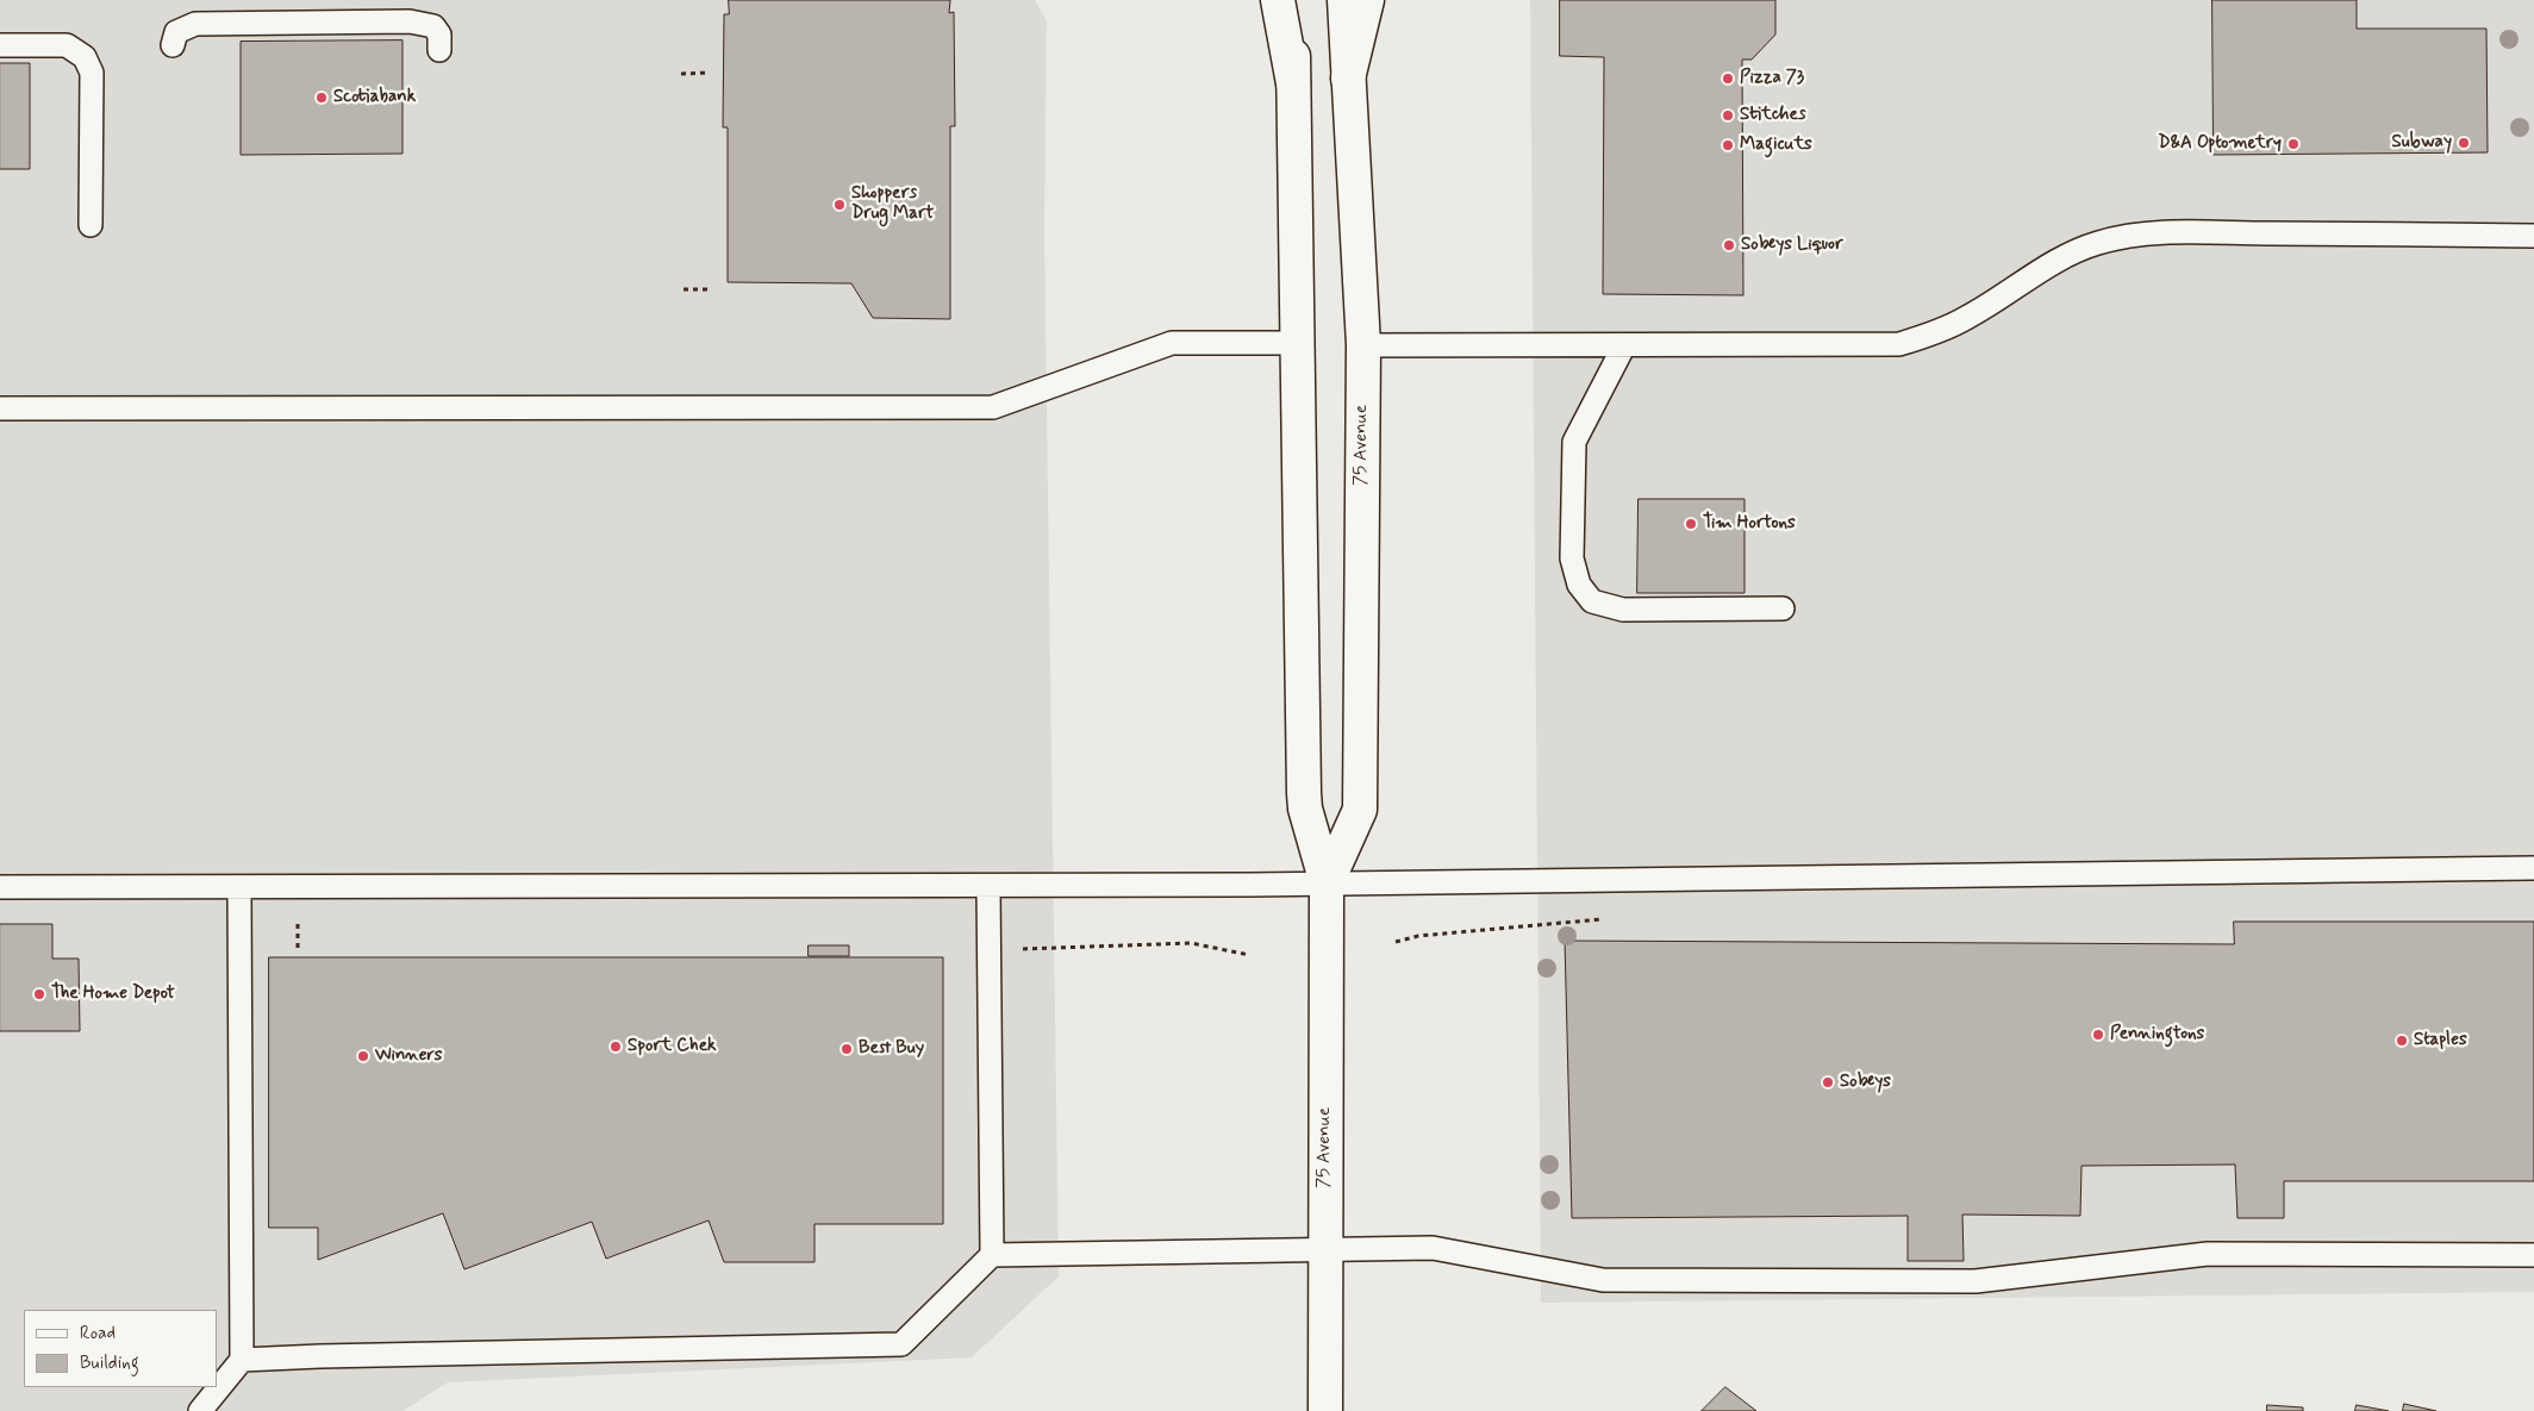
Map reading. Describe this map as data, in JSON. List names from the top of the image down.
{
  "streets": {
    "main road": ["75 Avenue"]
  },
  "places": [
    "Pizza 73",
    "Scotiabank",
    "Stitches",
    "Subway",
    "D&A Optometry",
    "Magicuts",
    "Shoppers Drug Mart",
    "Sobeys Liquor",
    "Tim Hortons",
    "The Home Depot",
    "Penningtons",
    "Staples",
    "Sport Chek",
    "Best Buy",
    "Winners",
    "Sobeys"
  ],
  "legend": ["Road", "Building"]
}
